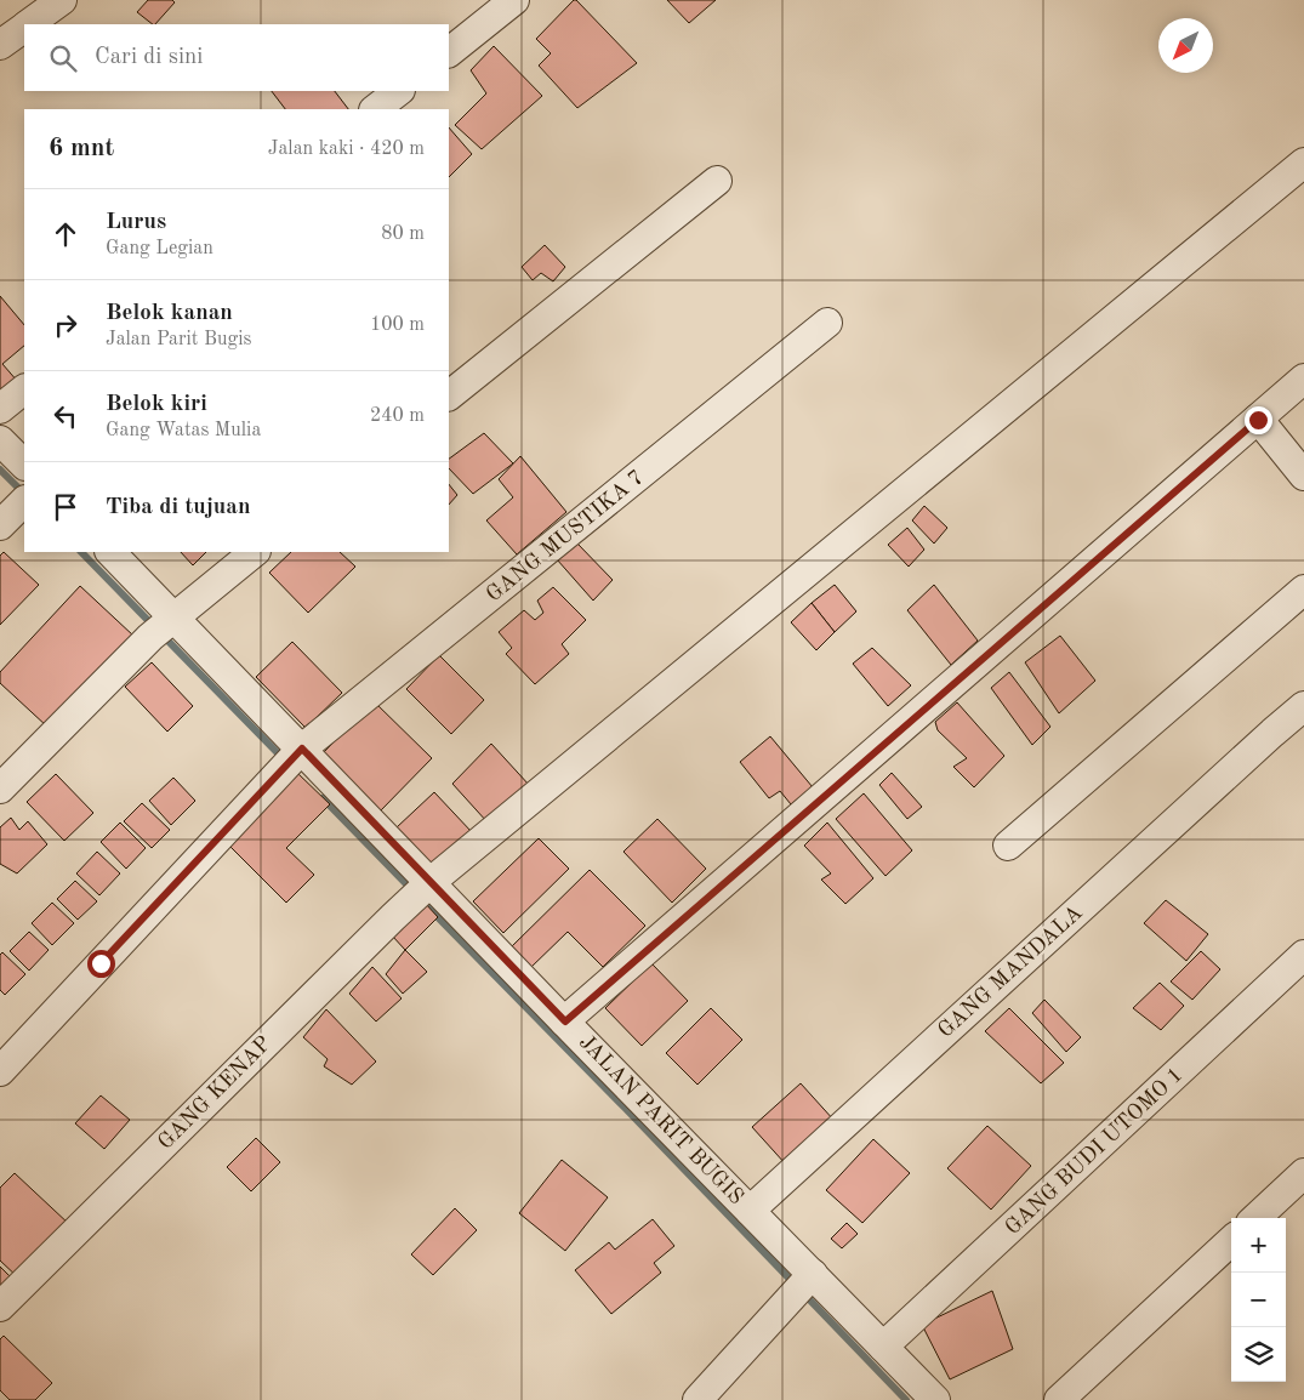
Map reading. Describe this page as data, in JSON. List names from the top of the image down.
{
  "streets": {
    "street": [
      "GANG MUSTIKA 7",
      "GANG MANDALA",
      "GANG KENAP",
      "JALAN PARIT BUGIS",
      "GANG BUDI UTOMO 1"
    ]
  },
  "crossings": [
    ["GANG MUSTIKA 7", "JALAN PARIT BUGIS"],
    ["GANG MANDALA", "JALAN PARIT BUGIS"],
    ["GANG KENAP", "JALAN PARIT BUGIS"],
    ["JALAN PARIT BUGIS", "GANG BUDI UTOMO 1"]
  ],
  "north": "bottom left",
  "page": {
    "search": "Cari di sini",
    "heading": ["6 mnt", "Jalan kaki · 420 m"],
    "list": [
      ["Lurus", "Gang Legian", "80 m"],
      ["Belok kanan", "Jalan Parit Bugis", "100 m"],
      ["Belok kiri", "Gang Watas Mulia", "240 m"],
      "Tiba di tujuan"
    ],
    "map_buttons": ["+", "−"]
  }
}
